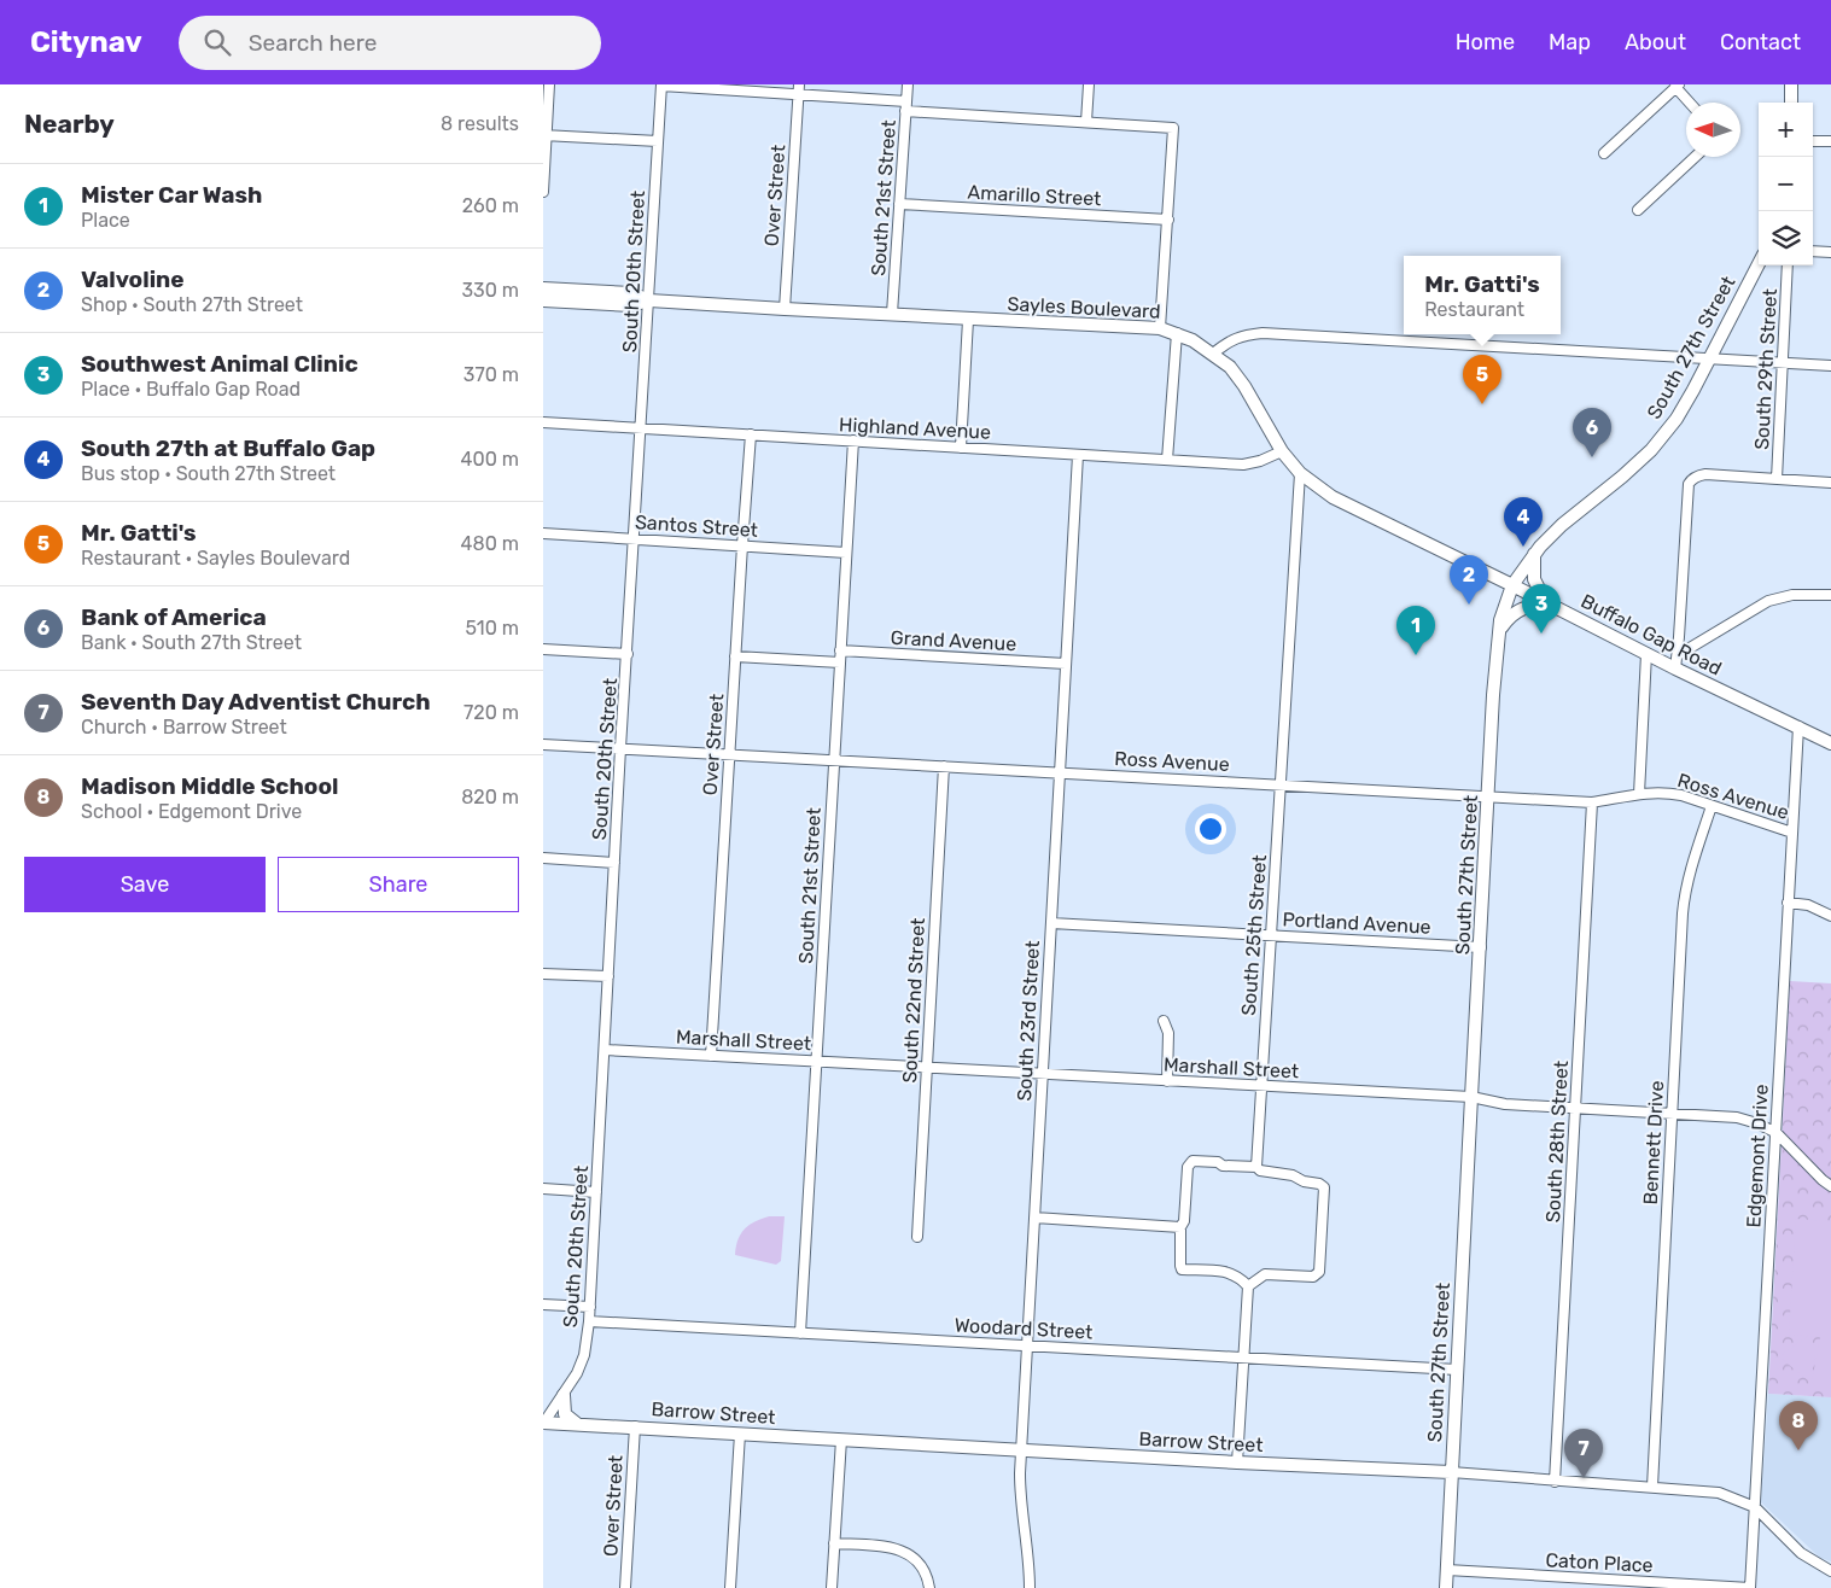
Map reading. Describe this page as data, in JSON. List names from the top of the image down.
{
  "streets": {
    "main road": [
      "Sayles Boulevard",
      "South 27th Street",
      "Buffalo Gap Road",
      "Barrow Street"
    ],
    "street": [
      "Over Street",
      "Amarillo Street",
      "South 21st Street",
      "South 20th Street",
      "South 29th Street",
      "Highland Avenue",
      "Santos Street",
      "Grand Avenue",
      "Ross Avenue",
      "Portland Avenue",
      "South 25th Street",
      "South 22nd Street",
      "South 23rd Street",
      "Marshall Street",
      "South 28th Street",
      "Bennett Drive",
      "Edgemont Drive",
      "Woodard Street",
      "Caton Place"
    ]
  },
  "crossings": [
    ["Over Street", "Sayles Boulevard"],
    ["Over Street", "Highland Avenue"],
    ["Over Street", "Santos Street"],
    ["Over Street", "Ross Avenue"],
    ["Over Street", "Marshall Street"],
    ["Over Street", "Barrow Street"],
    ["Amarillo Street", "South 21st Street"],
    ["South 21st Street", "Sayles Boulevard"],
    ["South 21st Street", "Highland Avenue"],
    ["South 21st Street", "Santos Street"],
    ["South 21st Street", "Grand Avenue"],
    ["South 21st Street", "Ross Avenue"],
    ["South 21st Street", "Marshall Street"],
    ["South 21st Street", "Woodard Street"],
    ["South 20th Street", "Sayles Boulevard"],
    ["South 20th Street", "Highland Avenue"],
    ["South 20th Street", "Santos Street"],
    ["South 20th Street", "Ross Avenue"],
    ["South 20th Street", "Marshall Street"],
    ["South 20th Street", "Woodard Street"],
    ["South 20th Street", "Barrow Street"],
    ["Sayles Boulevard", "Buffalo Gap Road"],
    ["South 27th Street", "Buffalo Gap Road"],
    ["South 27th Street", "Ross Avenue"],
    ["South 27th Street", "Portland Avenue"],
    ["South 27th Street", "Marshall Street"],
    ["South 27th Street", "Woodard Street"],
    ["South 27th Street", "Barrow Street"],
    ["South 27th Street", "Caton Place"],
    ["Highland Avenue", "Buffalo Gap Road"],
    ["Highland Avenue", "South 23rd Street"],
    ["Buffalo Gap Road", "South 25th Street"],
    ["Buffalo Gap Road", "Edgemont Drive"],
    ["Grand Avenue", "South 23rd Street"],
    ["Ross Avenue", "South 25th Street"],
    ["Ross Avenue", "South 22nd Street"],
    ["Ross Avenue", "South 23rd Street"],
    ["Ross Avenue", "South 28th Street"],
    ["Ross Avenue", "Bennett Drive"],
    ["Ross Avenue", "Edgemont Drive"],
    ["Portland Avenue", "South 25th Street"],
    ["Portland Avenue", "South 23rd Street"],
    ["South 25th Street", "Marshall Street"],
    ["South 22nd Street", "Marshall Street"],
    ["South 23rd Street", "Marshall Street"],
    ["South 23rd Street", "Woodard Street"],
    ["South 23rd Street", "Barrow Street"],
    ["Marshall Street", "South 28th Street"],
    ["Marshall Street", "Bennett Drive"],
    ["Marshall Street", "Edgemont Drive"],
    ["South 28th Street", "Barrow Street"],
    ["Bennett Drive", "Barrow Street"],
    ["Edgemont Drive", "Barrow Street"],
    ["Edgemont Drive", "Caton Place"]
  ],
  "north": "left",
  "page": {
    "header": "Citynav",
    "search": "Search here",
    "nav": [
      "Home",
      "Map",
      "About",
      "Contact"
    ],
    "heading": ["Nearby", "8 results"],
    "map_buttons": ["+", "−"],
    "list": [
      {
        "mark": "1",
        "name": "Mister Car Wash",
        "note": "Place",
        "value": "260 m"
      },
      {
        "mark": "2",
        "name": "Valvoline",
        "note": "Shop · South 27th Street",
        "value": "330 m"
      },
      {
        "mark": "3",
        "name": "Southwest Animal Clinic",
        "note": "Place · Buffalo Gap Road",
        "value": "370 m"
      },
      {
        "mark": "4",
        "name": "South 27th at Buffalo Gap",
        "note": "Bus stop · South 27th Street",
        "value": "400 m"
      },
      {
        "mark": "5",
        "name": "Mr. Gatti's",
        "note": "Restaurant · Sayles Boulevard",
        "value": "480 m"
      },
      {
        "mark": "6",
        "name": "Bank of America",
        "note": "Bank · South 27th Street",
        "value": "510 m"
      },
      {
        "mark": "7",
        "name": "Seventh Day Adventist Church",
        "note": "Church · Barrow Street",
        "value": "720 m"
      },
      {
        "mark": "8",
        "name": "Madison Middle School",
        "note": "School · Edgemont Drive",
        "value": "820 m"
      }
    ],
    "popup": ["Mr. Gatti's", "Restaurant"],
    "pins": [
      "5",
      "6",
      "4",
      "2",
      "3",
      "1",
      "8",
      "7"
    ],
    "buttons": ["Save", "Share"]
  }
}
